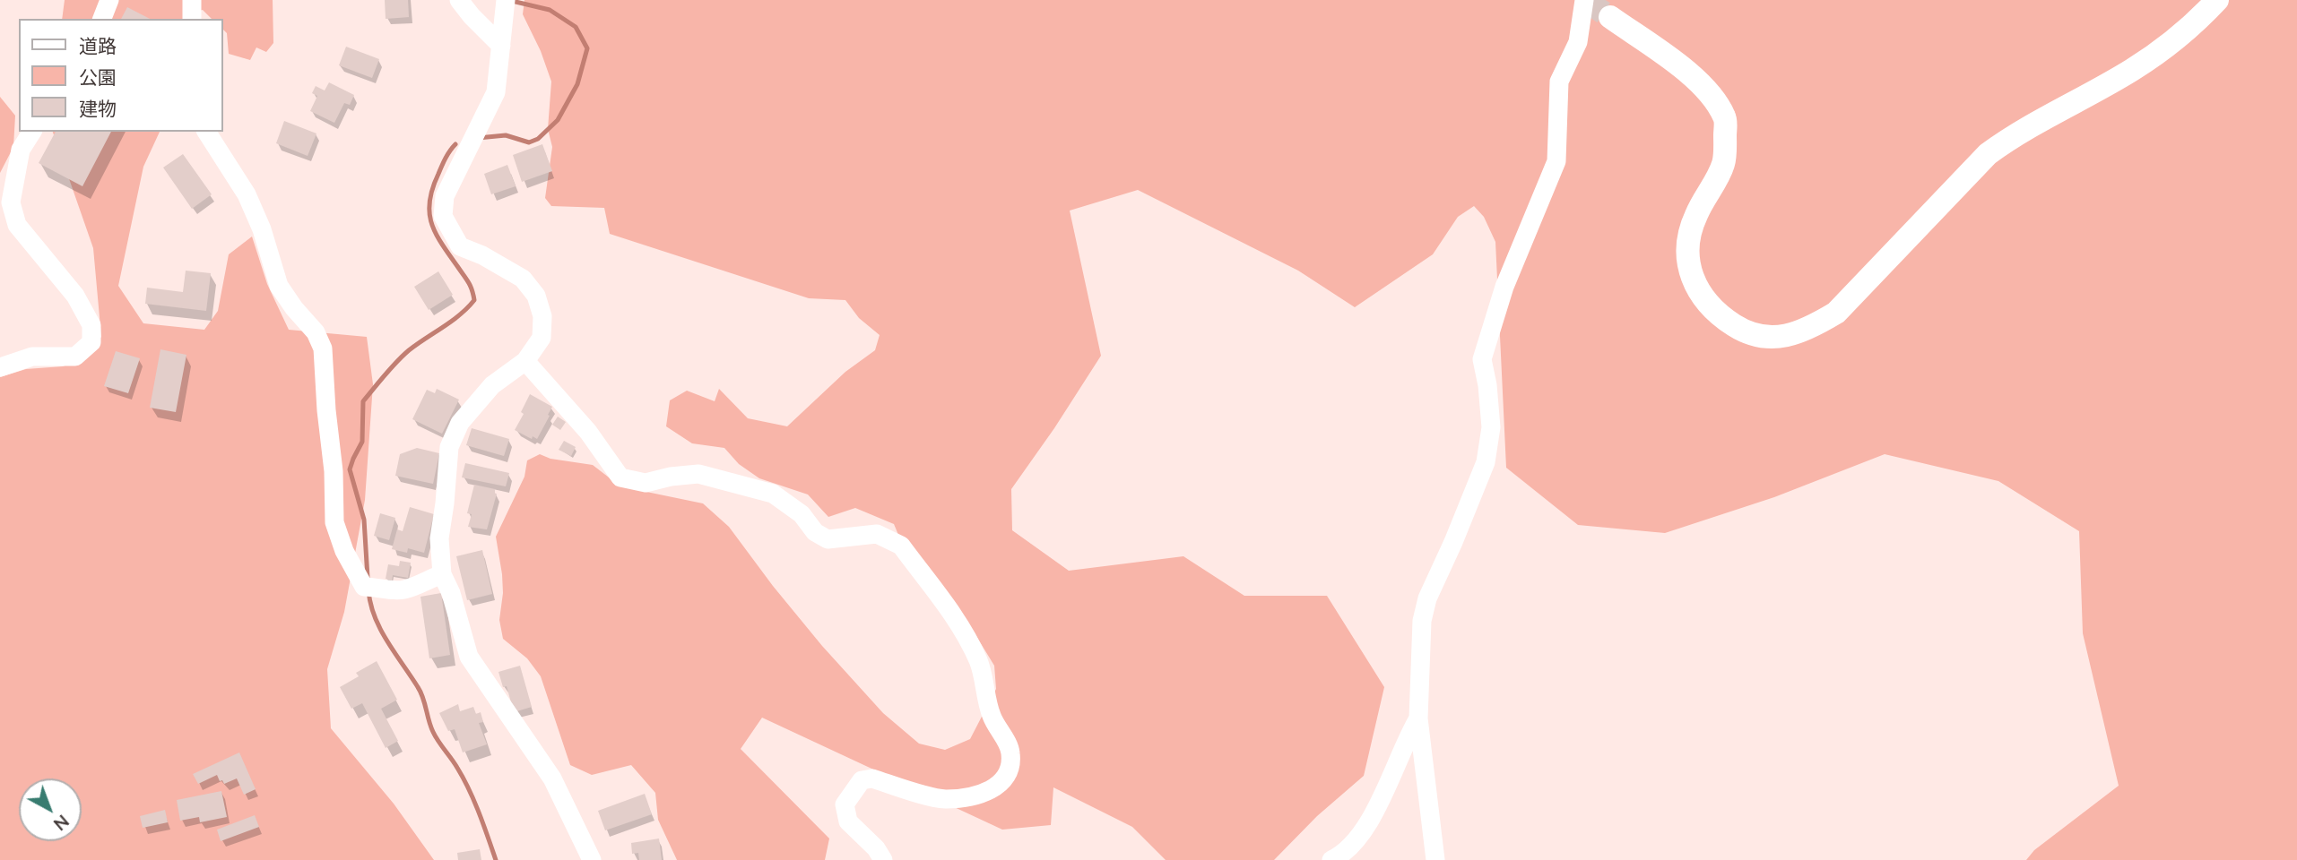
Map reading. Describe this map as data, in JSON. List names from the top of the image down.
{
  "legend": ["道路", "公園", "建物"],
  "north": "bottom right"
}
